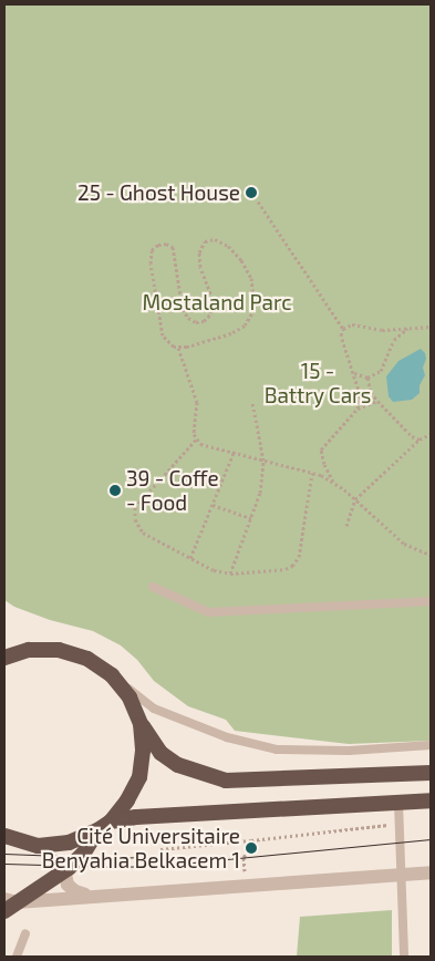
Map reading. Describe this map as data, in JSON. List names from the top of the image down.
{
  "parks": ["Mostaland Parc", "15 - Battry Cars"],
  "places": ["25 - Ghost House", "39 - Coffe - Food", "Cité Universitaire Benyahia Belkacem 1"]
}
